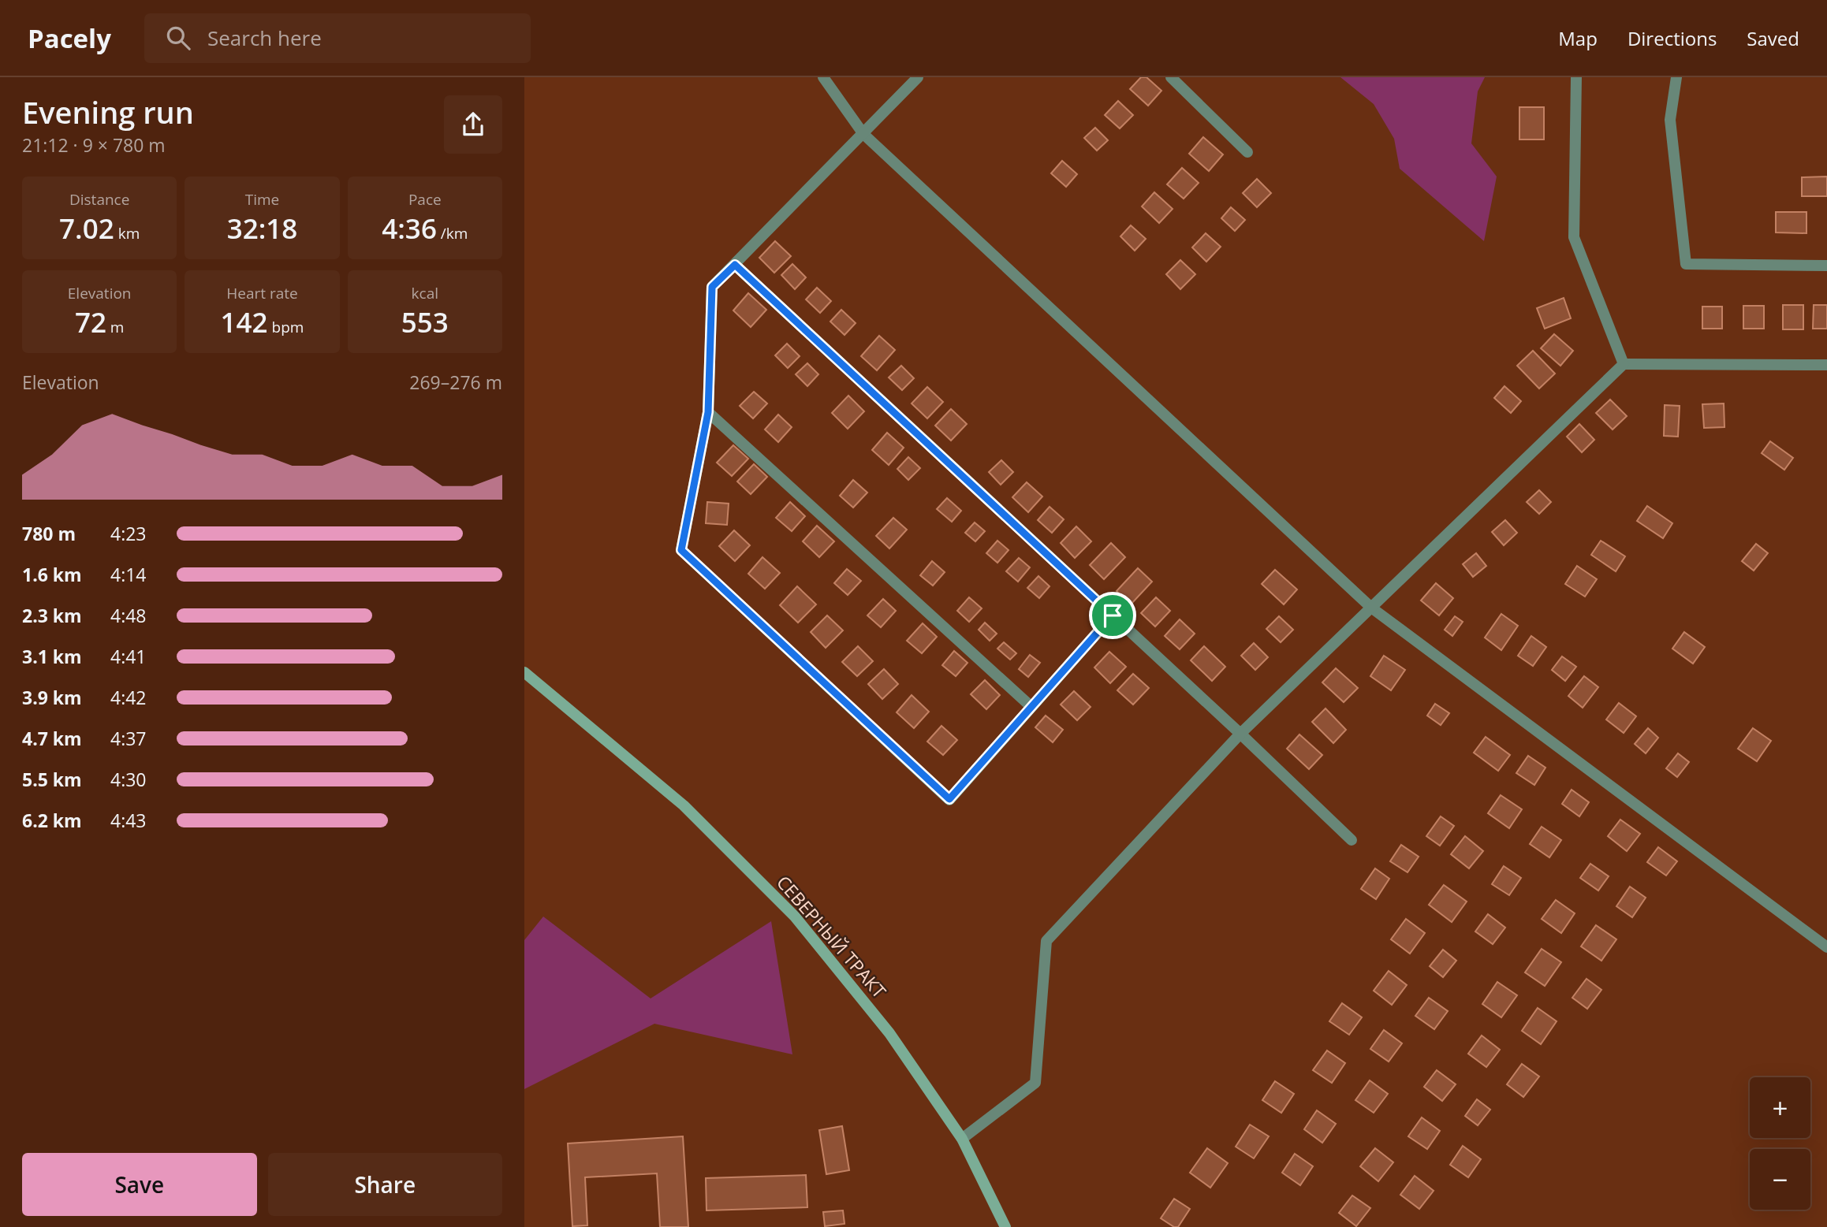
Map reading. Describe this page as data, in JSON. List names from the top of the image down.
{
  "streets": {
    "main road": ["СЕВЕРНЫЙ ТРАКТ"]
  },
  "page": {
    "header": "Pacely",
    "search": "Search here",
    "nav": ["Map", "Directions", "Saved"],
    "heading": ["Evening run", "21:12 · 9 × 780 m"],
    "stats": [
      ["Distance", "7.02 km"],
      ["Time", "32:18"],
      ["Pace", "4:36 /km"],
      ["Elevation", "72 m"],
      ["Heart rate", "142 bpm"],
      ["kcal", "553"]
    ],
    "chart": ["Elevation", "269–276 m"],
    "list": [
      {
        "name": "780 m",
        "note": "4:23"
      },
      {
        "name": "1.6 km",
        "note": "4:14"
      },
      {
        "name": "2.3 km",
        "note": "4:48"
      },
      {
        "name": "3.1 km",
        "note": "4:41"
      },
      {
        "name": "3.9 km",
        "note": "4:42"
      },
      {
        "name": "4.7 km",
        "note": "4:37"
      },
      {
        "name": "5.5 km",
        "note": "4:30"
      },
      {
        "name": "6.2 km",
        "note": "4:43"
      }
    ],
    "map_buttons": ["+", "−"],
    "buttons": ["Save", "Share"]
  }
}
